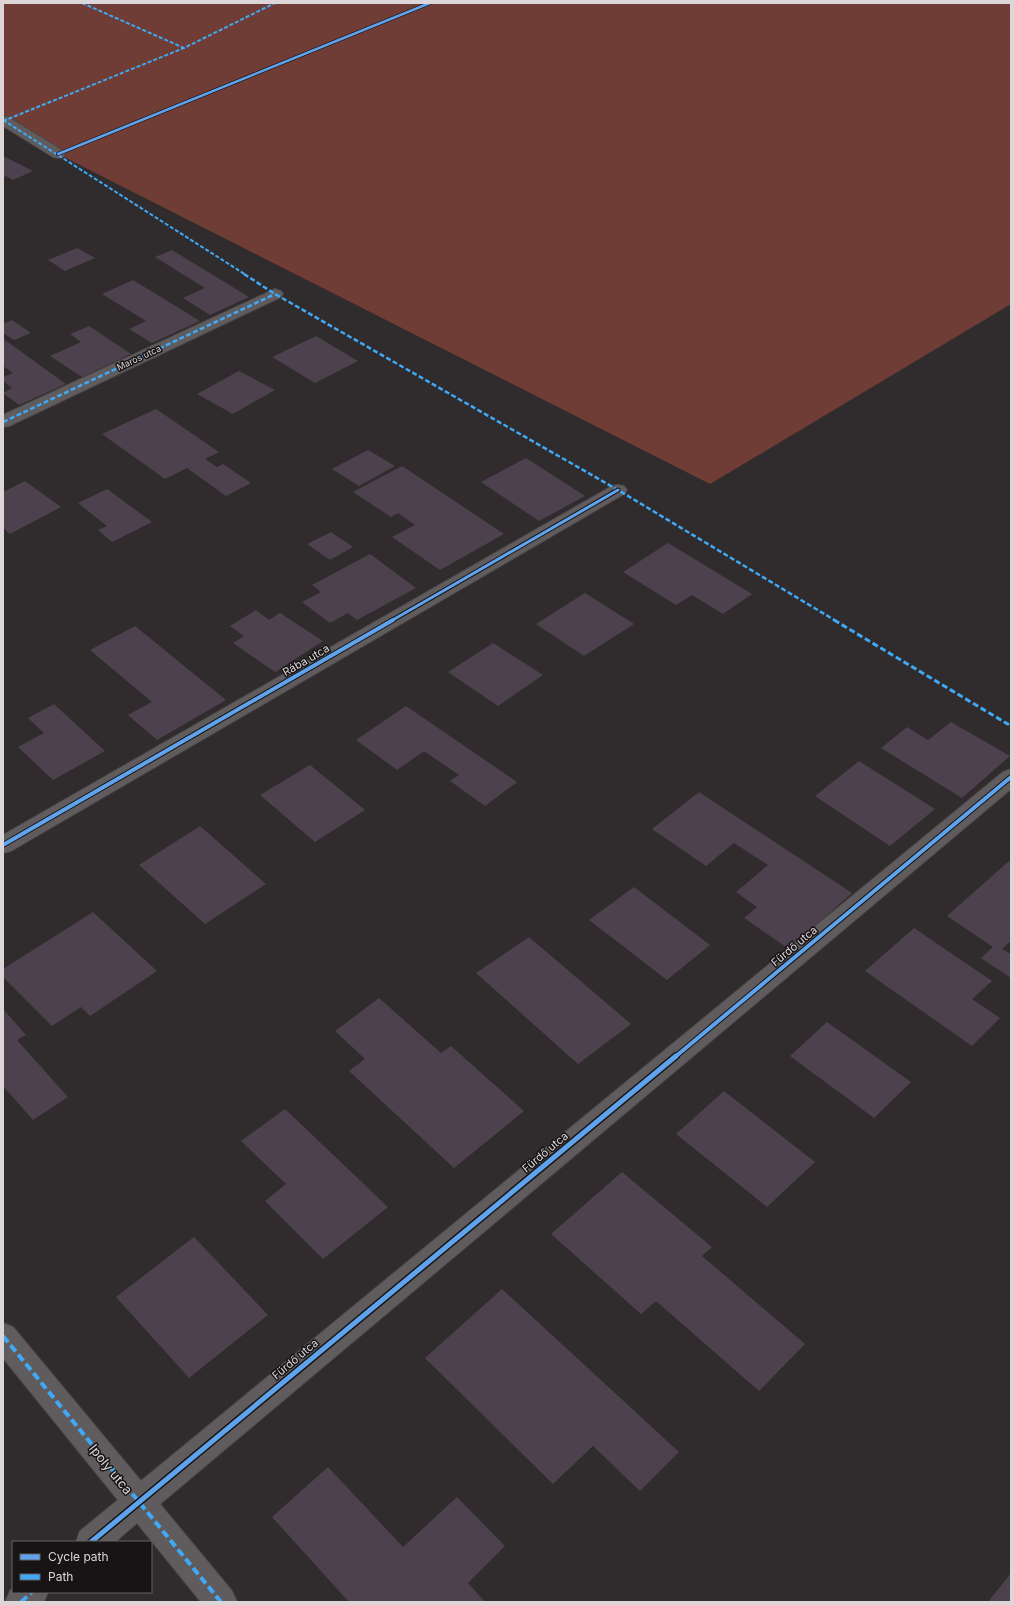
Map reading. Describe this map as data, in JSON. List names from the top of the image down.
{
  "streets": {
    "street": [
      "Maros utca",
      "Rába utca",
      "Fürdő utca",
      "Ipoly utca"
    ]
  },
  "crossings": [
    ["Fürdő utca", "Ipoly utca"]
  ],
  "legend": ["Cycle path", "Path"]
}
